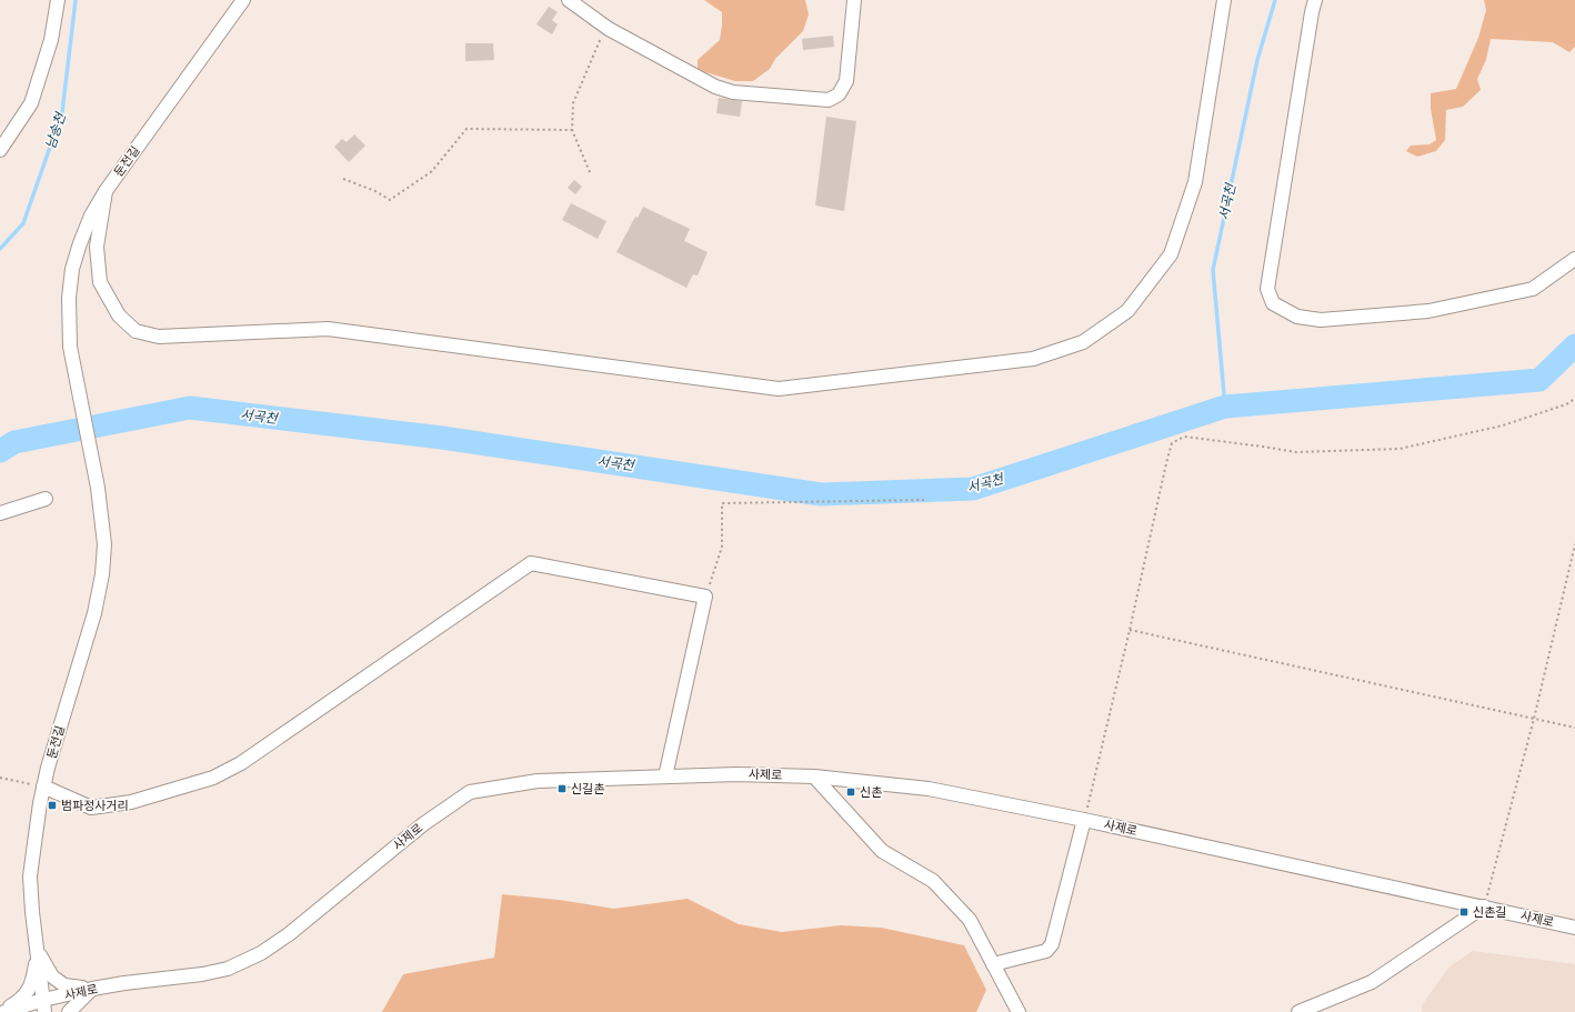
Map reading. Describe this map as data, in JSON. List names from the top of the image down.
{
  "streets": {
    "street": ["둔전길", "사제로"]
  },
  "crossings": [
    ["둔전길", "사제로"]
  ],
  "water": ["남송천", "서곡천"],
  "places": {
    "transit": [
      "신길촌",
      "신촌",
      "범파정사거리",
      "신촌길"
    ]
  }
}
